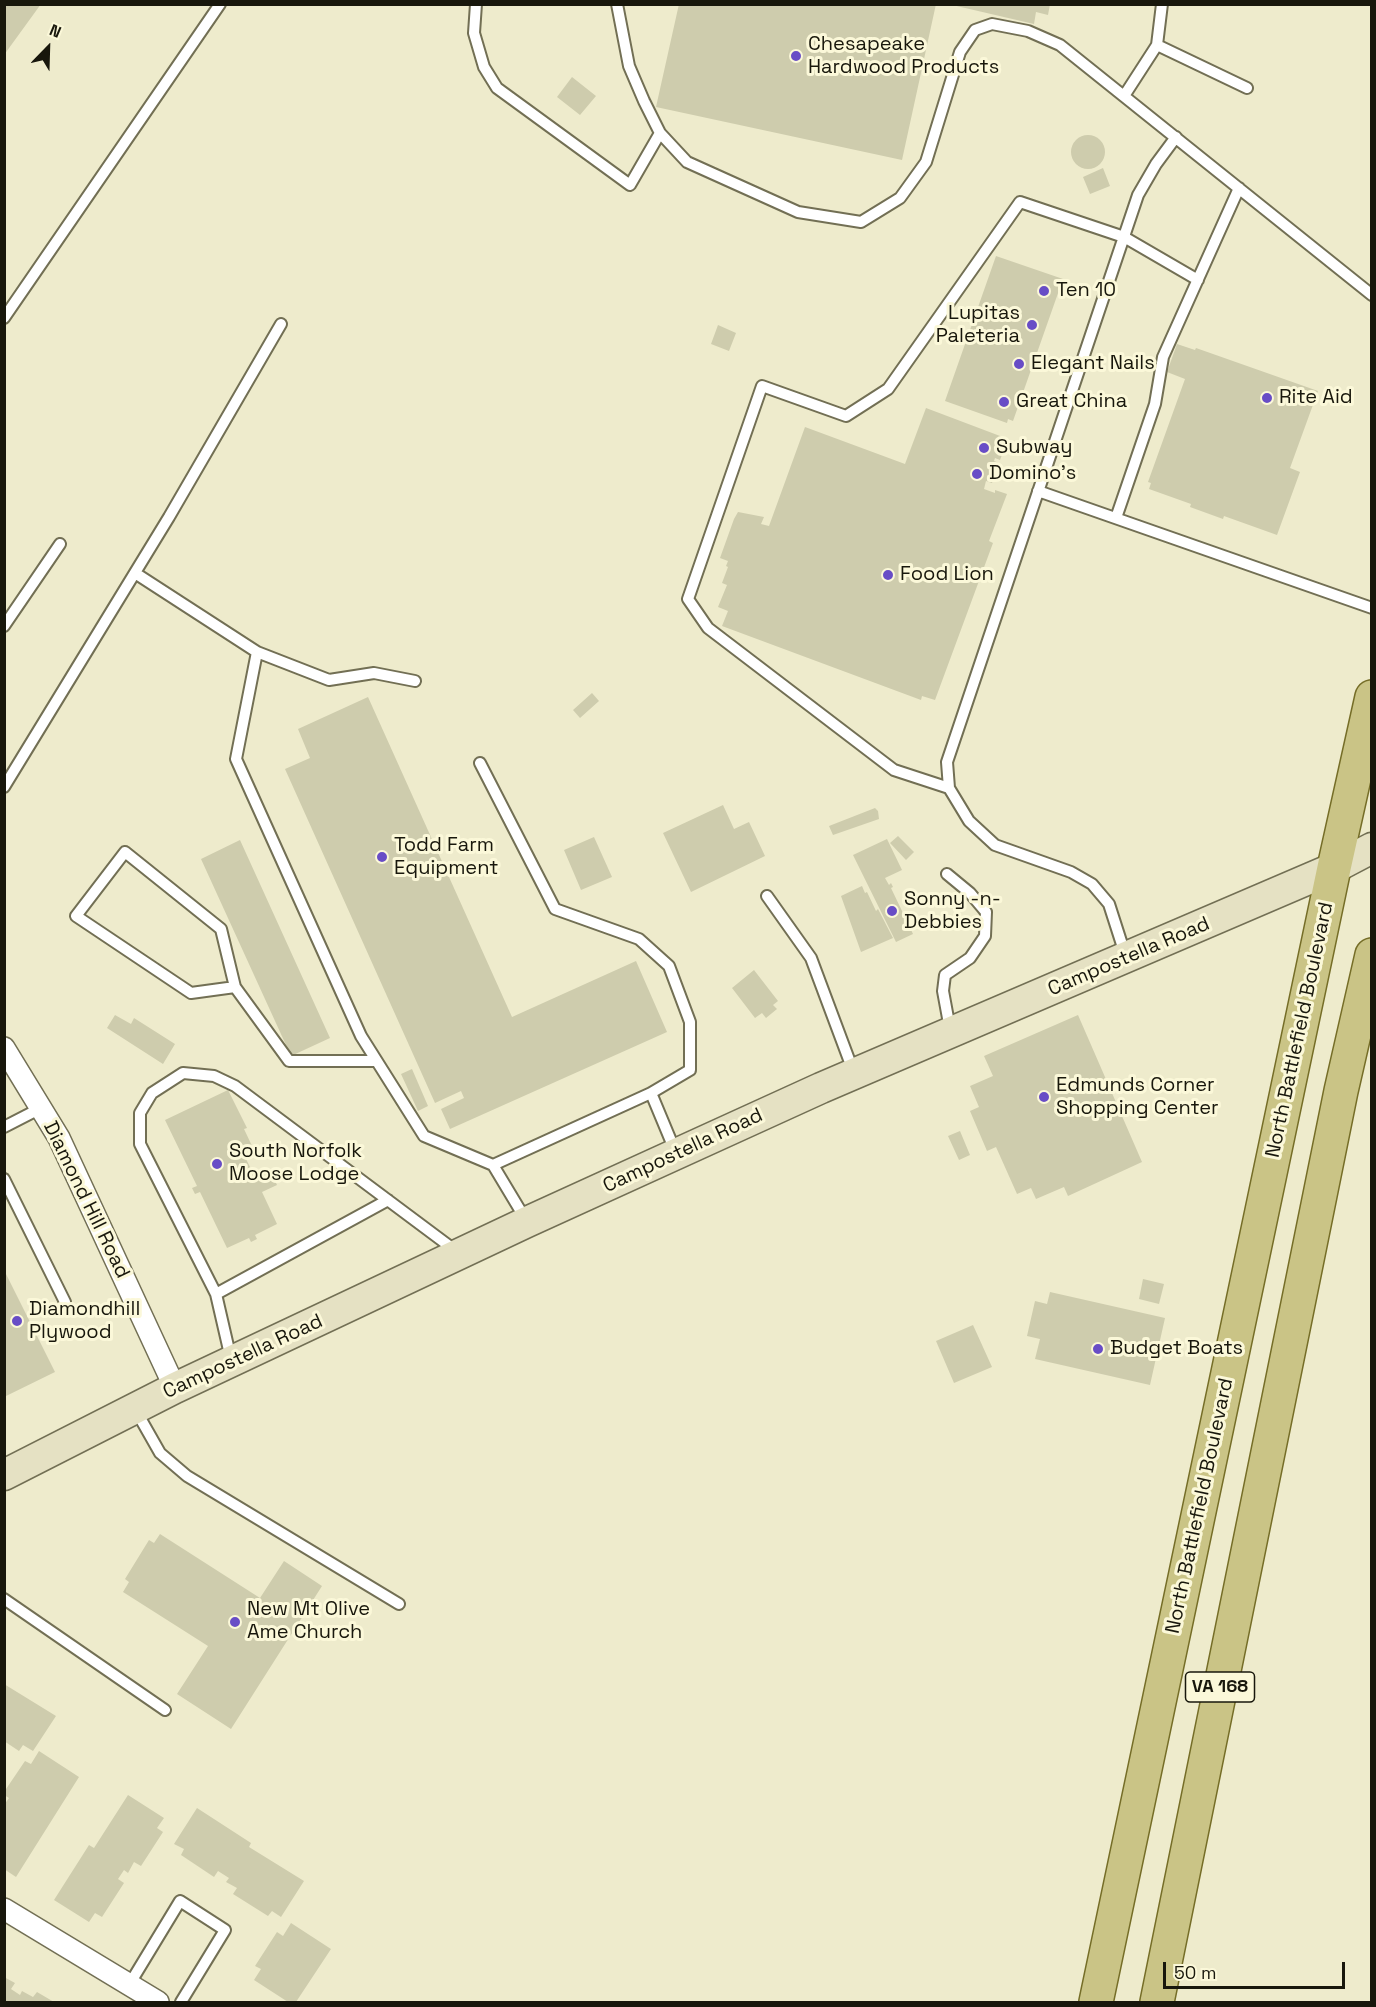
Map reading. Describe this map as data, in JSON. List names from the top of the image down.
{
  "streets": {
    "main road": ["Campostella Road", "North Battlefield Boulevard", "VA 168"],
    "street": ["Diamond Hill Road"]
  },
  "crossings": [
    ["Campostella Road", "North Battlefield Boulevard"],
    ["Campostella Road", "Diamond Hill Road"],
    ["Campostella Road", "VA 168"],
    ["North Battlefield Boulevard", "VA 168"]
  ],
  "places": [
    "Chesapeake Hardwood Products",
    "Ten 10",
    "Lupitas Paleteria",
    "Elegant Nails",
    "Rite Aid",
    "Great China",
    "Subway",
    "Domino's",
    "Food Lion",
    "Todd Farm Equipment",
    "Sonny -n- Debbies",
    "Edmunds Corner Shopping Center",
    "South Norfolk Moose Lodge",
    "Diamondhill Plywood",
    "Budget Boats",
    "New Mt Olive Ame Church"
  ],
  "scale_bar": "50 m",
  "north": "top right"
}
